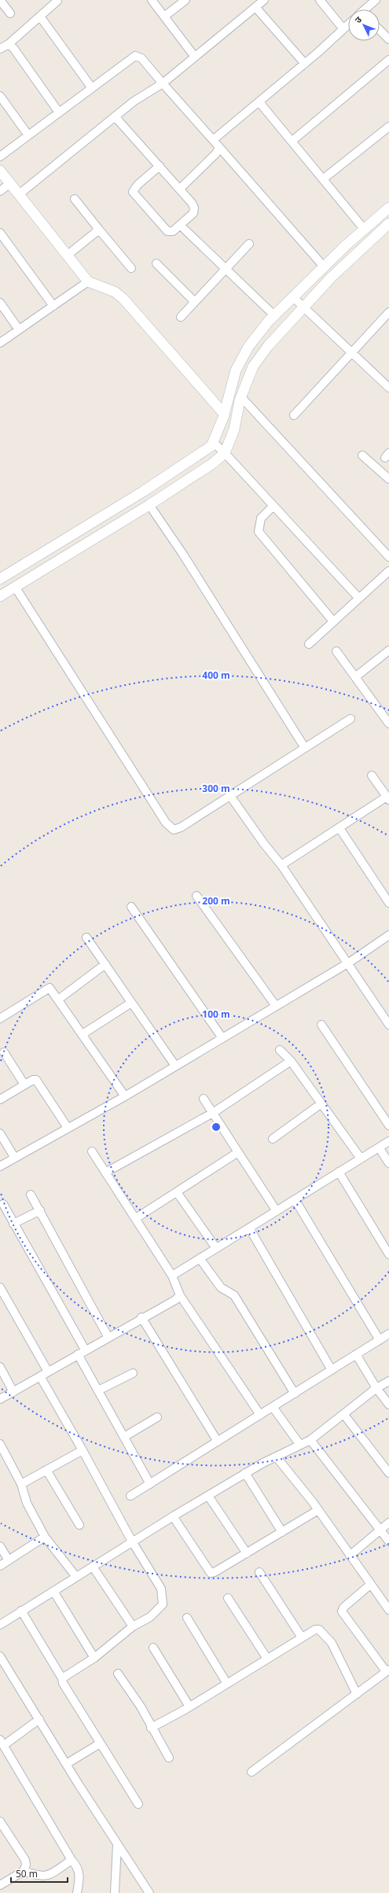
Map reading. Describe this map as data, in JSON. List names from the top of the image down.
{
  "scale_bar": "50 m",
  "north": "top left",
  "rings": [
    "400 m",
    "300 m",
    "200 m",
    "100 m"
  ]
}
